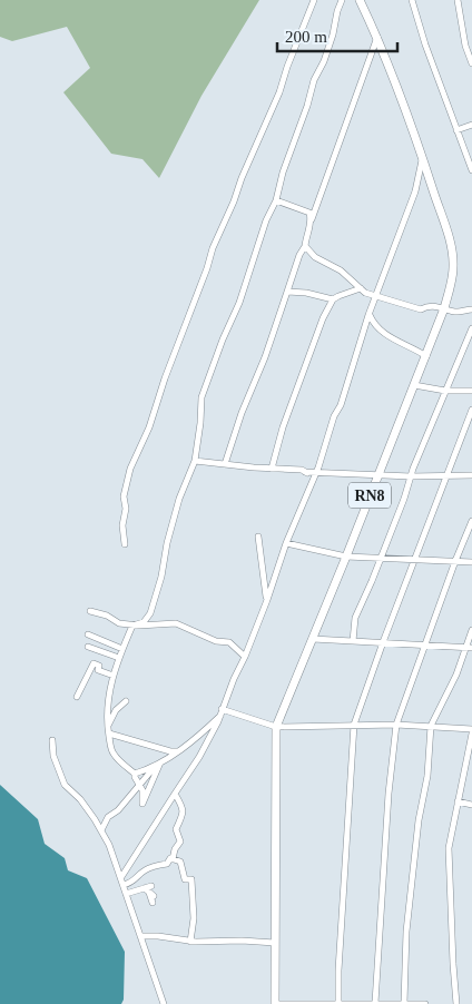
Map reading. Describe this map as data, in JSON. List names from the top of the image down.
{
  "streets": {
    "main road": ["RN8"]
  },
  "scale_bar": "200 m"
}
